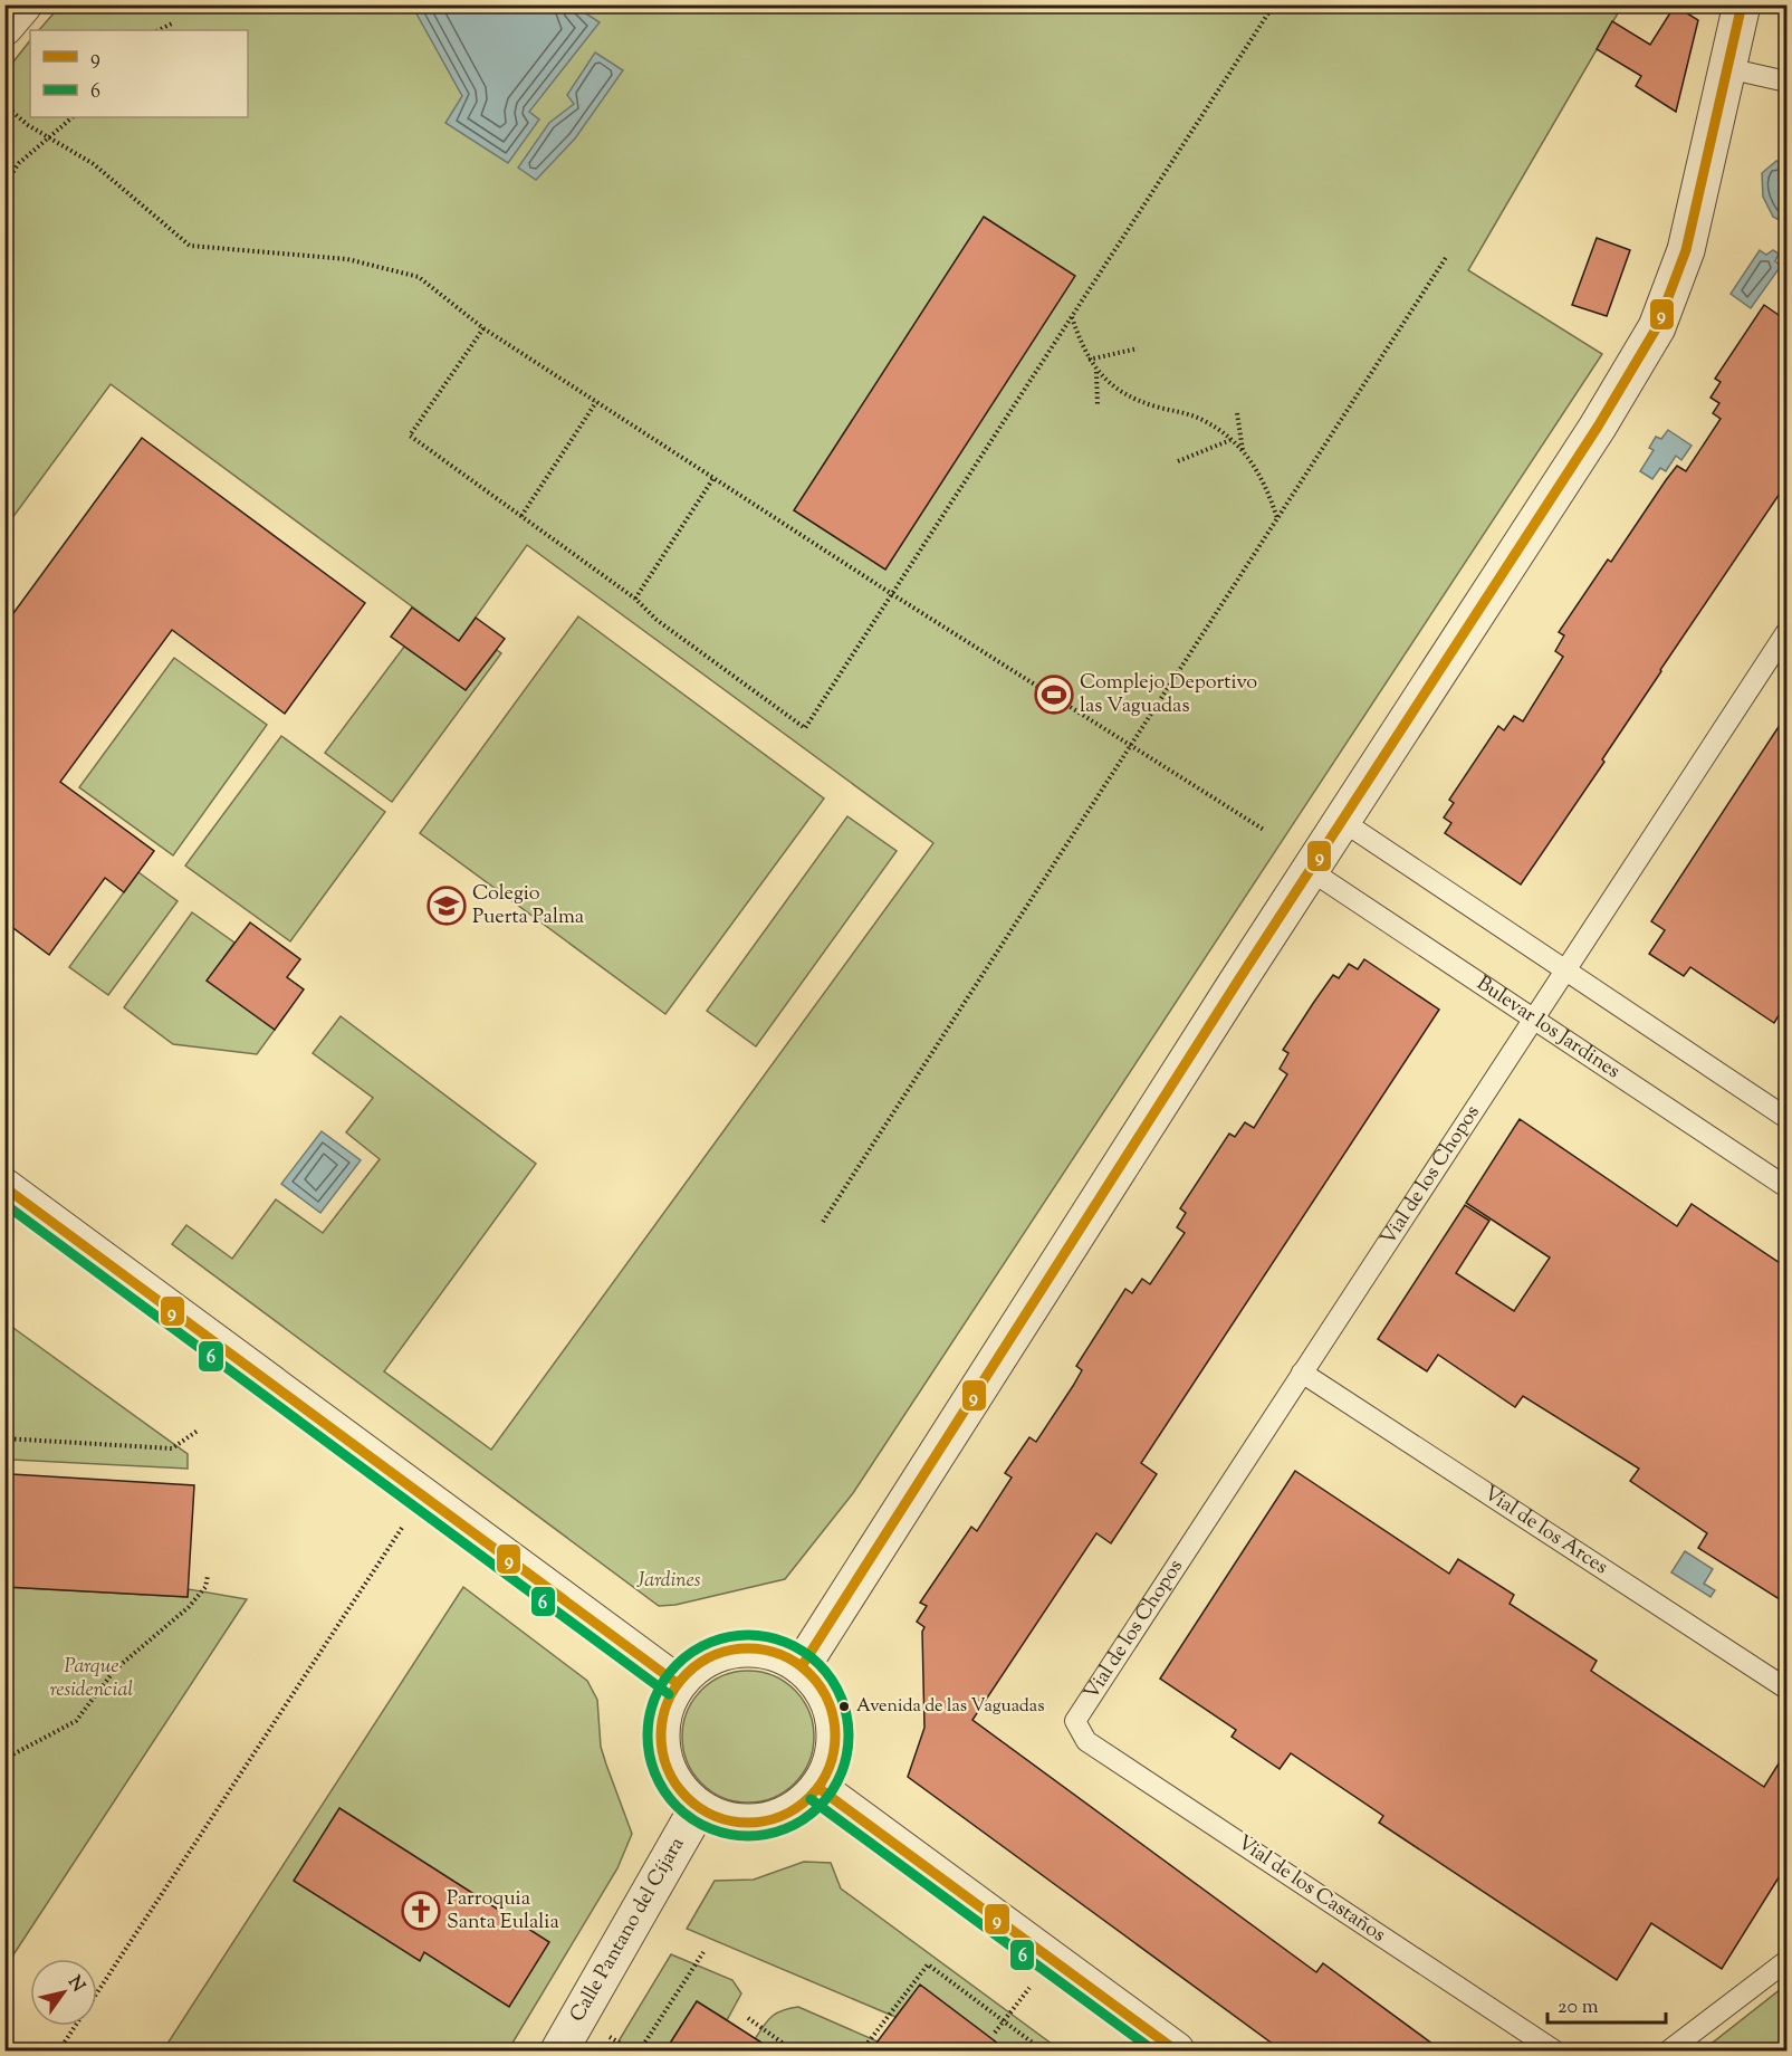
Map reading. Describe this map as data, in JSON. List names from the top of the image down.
{
  "streets": {
    "street": ["Calle Pantano del Cíjara"],
    "lane": [
      "Bulevar los Jardines",
      "Vial de los Chopos",
      "Vial de los Arces",
      "Vial de los Castaños"
    ]
  },
  "crossings": [
    ["Bulevar los Jardines", "Vial de los Chopos"],
    ["Vial de los Chopos", "Vial de los Arces"],
    ["Vial de los Chopos", "Vial de los Castaños"]
  ],
  "parks": ["Jardines", "Parque residencial"],
  "places": {
    "sports": ["Complejo Deportivo las Vaguadas"],
    "school or university": ["Colegio Puerta Palma"],
    "other": ["Avenida de las Vaguadas"],
    "church": ["Parroquia Santa Eulalia"]
  },
  "lines": ["transit line 9", "transit line 6"],
  "legend": ["9", "6"],
  "scale_bar": "20 m",
  "north": "top right"
}
